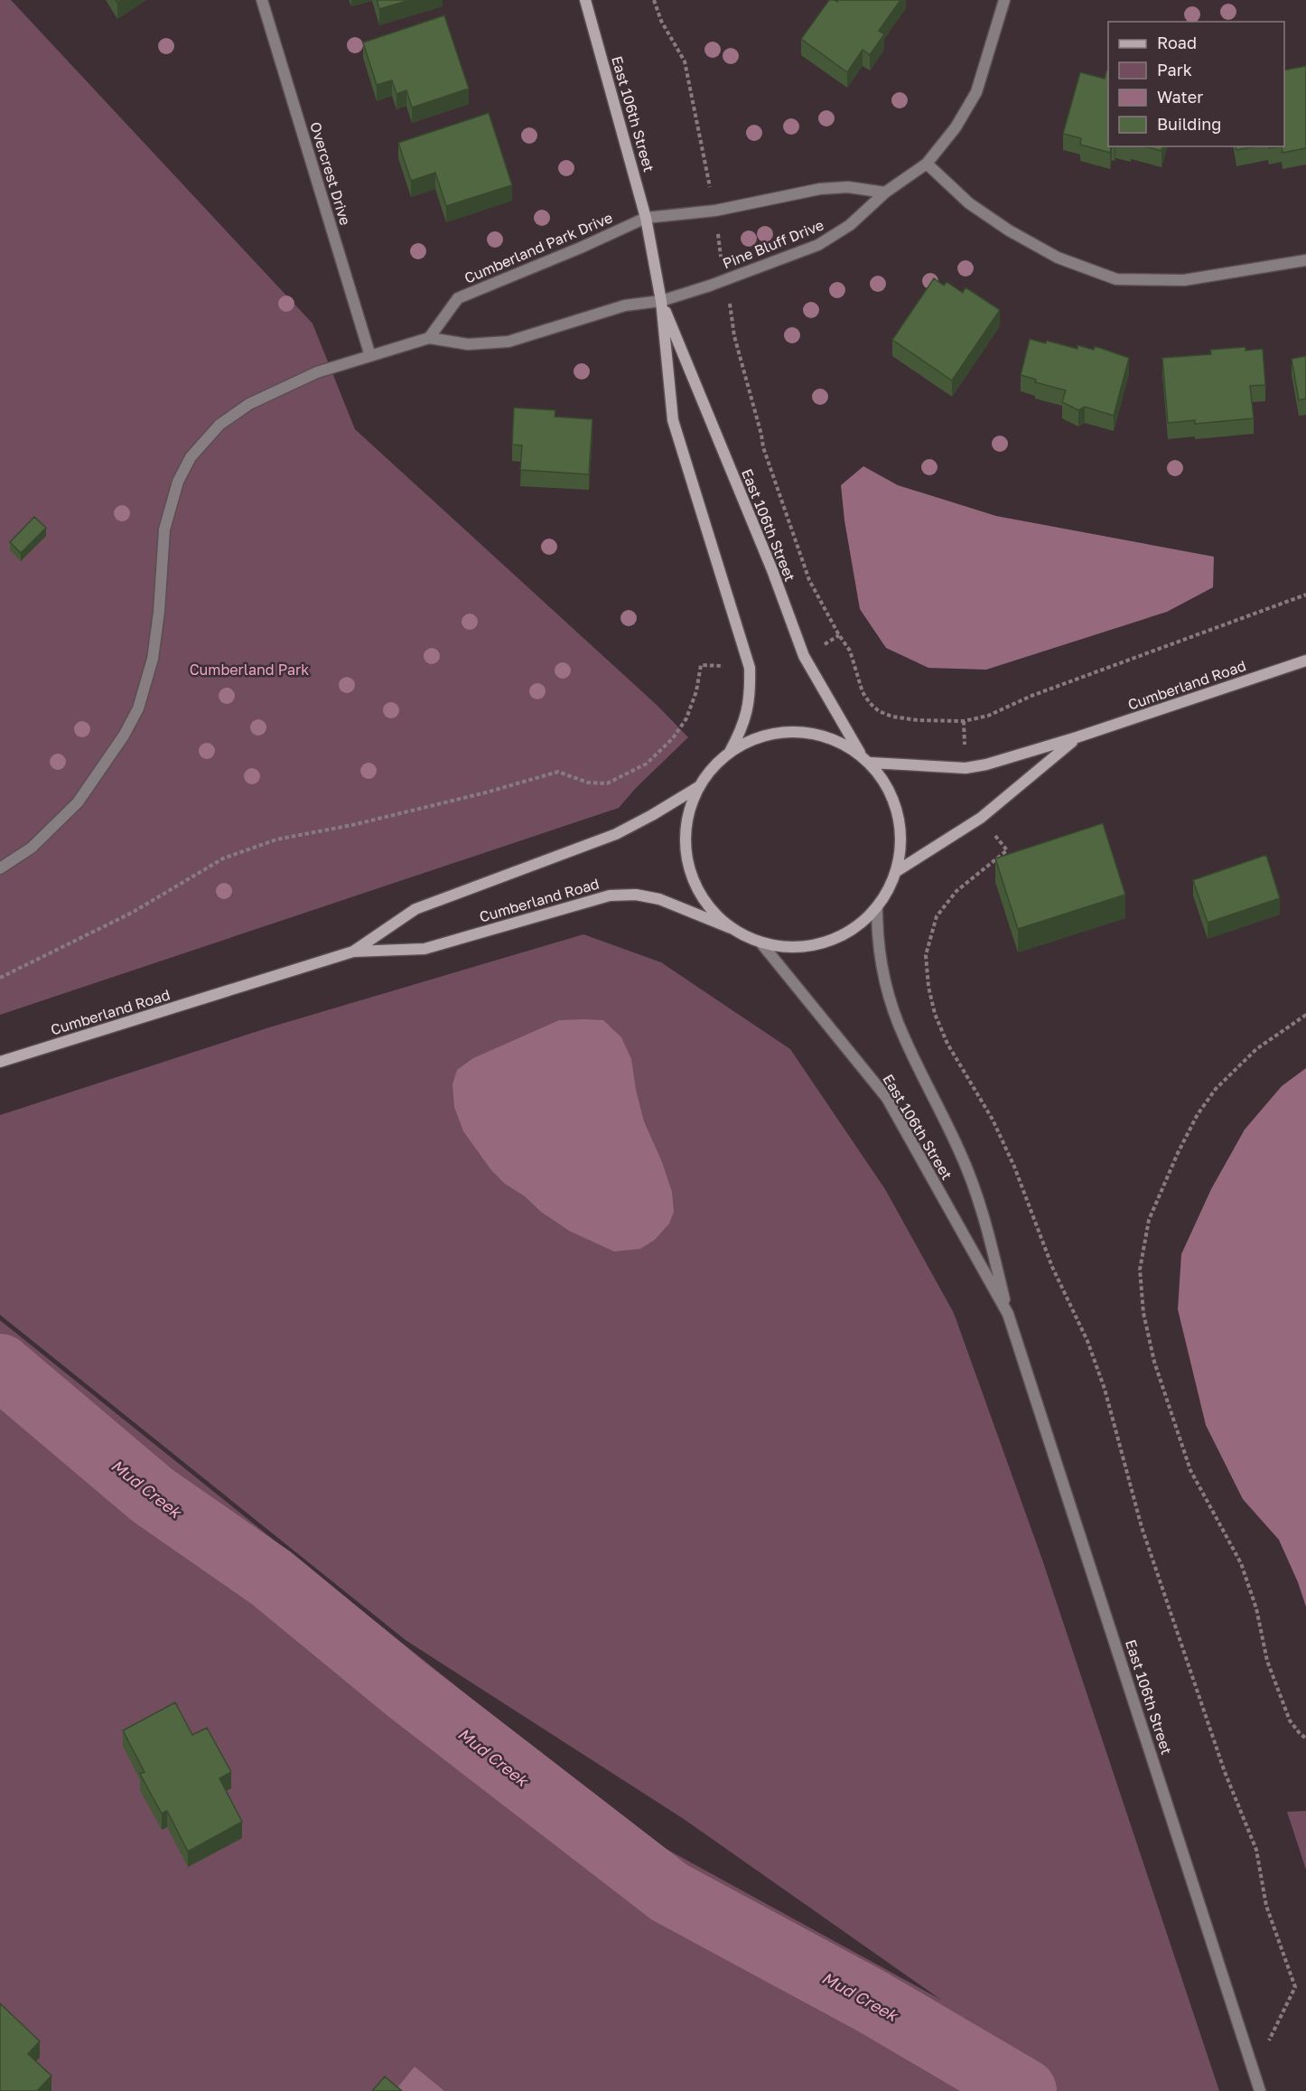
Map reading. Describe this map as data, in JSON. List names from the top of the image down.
{
  "streets": {
    "main road": ["East 106th Street", "Cumberland Road"],
    "street": ["Overcrest Drive", "Pine Bluff Drive", "Cumberland Park Drive"]
  },
  "crossings": [
    ["East 106th Street", "Pine Bluff Drive"],
    ["East 106th Street", "Cumberland Park Drive"]
  ],
  "water": ["Mud Creek"],
  "parks": ["Cumberland Park"],
  "legend": [
    "Road",
    "Park",
    "Water",
    "Building"
  ]
}
